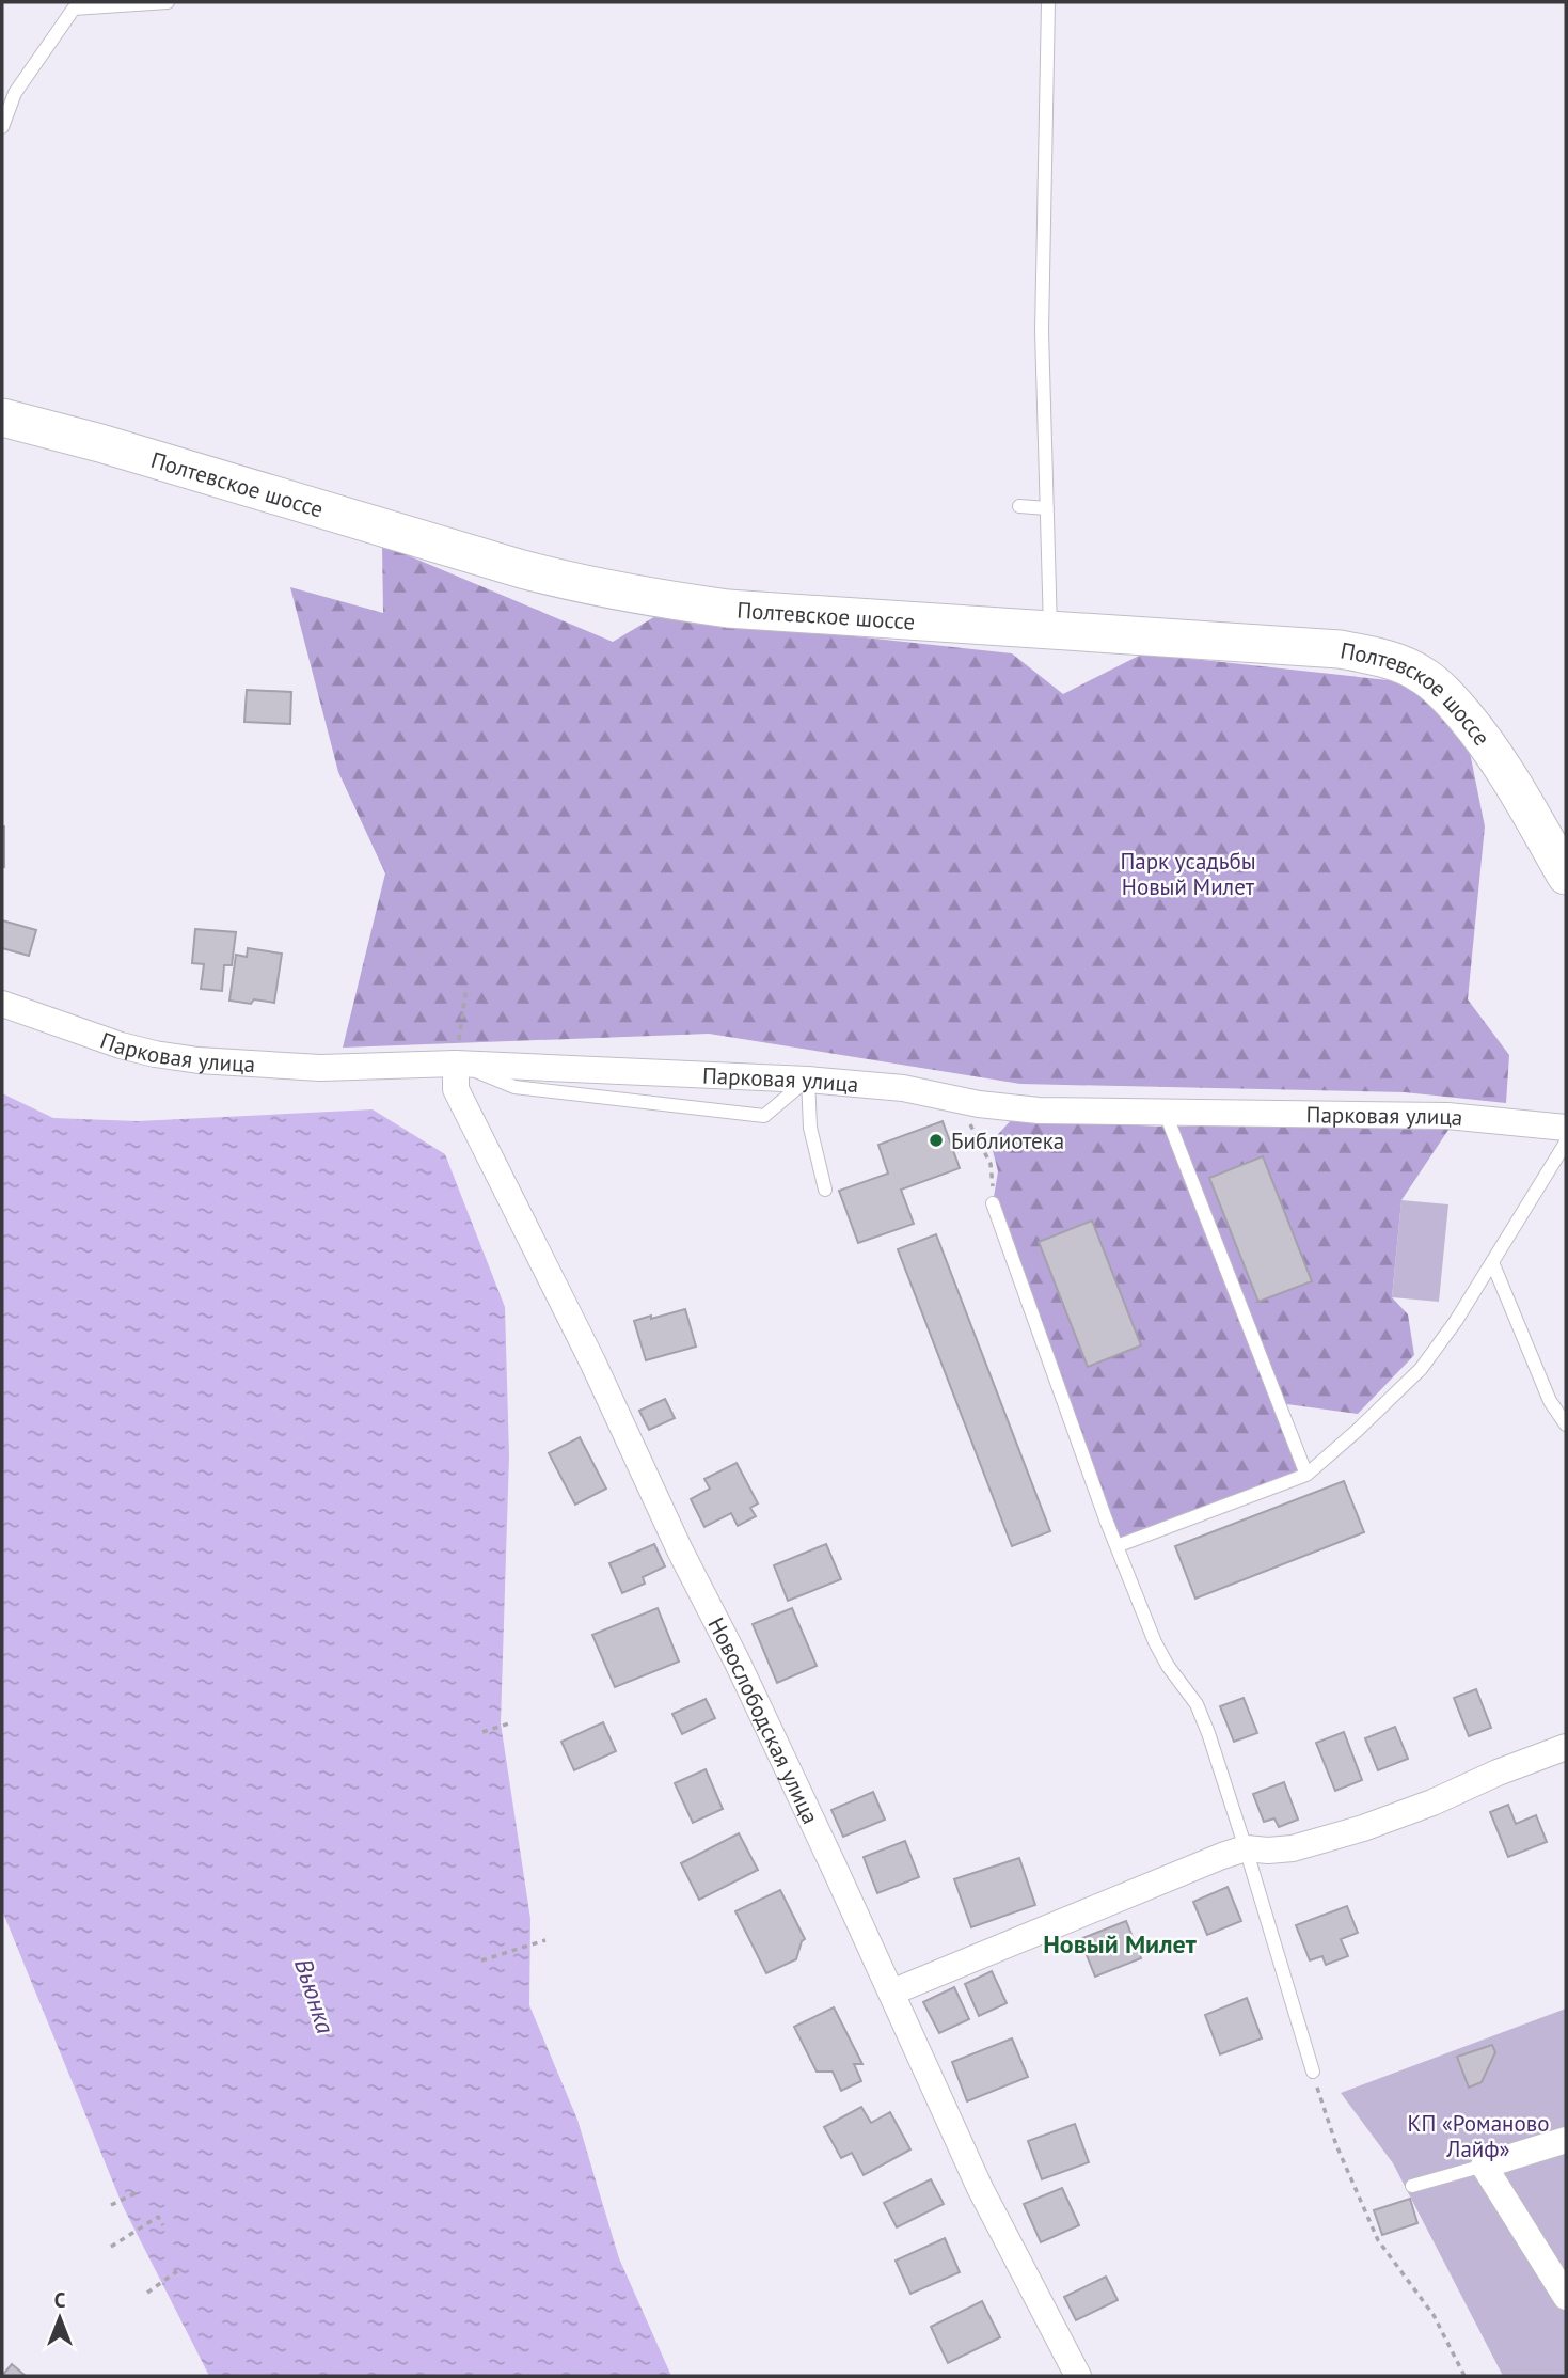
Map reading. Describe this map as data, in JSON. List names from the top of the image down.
{
  "streets": {
    "street": ["Полтевское шоссе", "Парковая улица", "Новослободская улица"]
  },
  "crossings": [
    ["Парковая улица", "Новослободская улица"]
  ],
  "districts": ["Новый Милет"],
  "water": ["Вьюнка"],
  "parks": ["Парк усадьбы Новый Милет", "КП «Романово Лайф»"],
  "places": ["Библиотека"],
  "north": "top"
}
